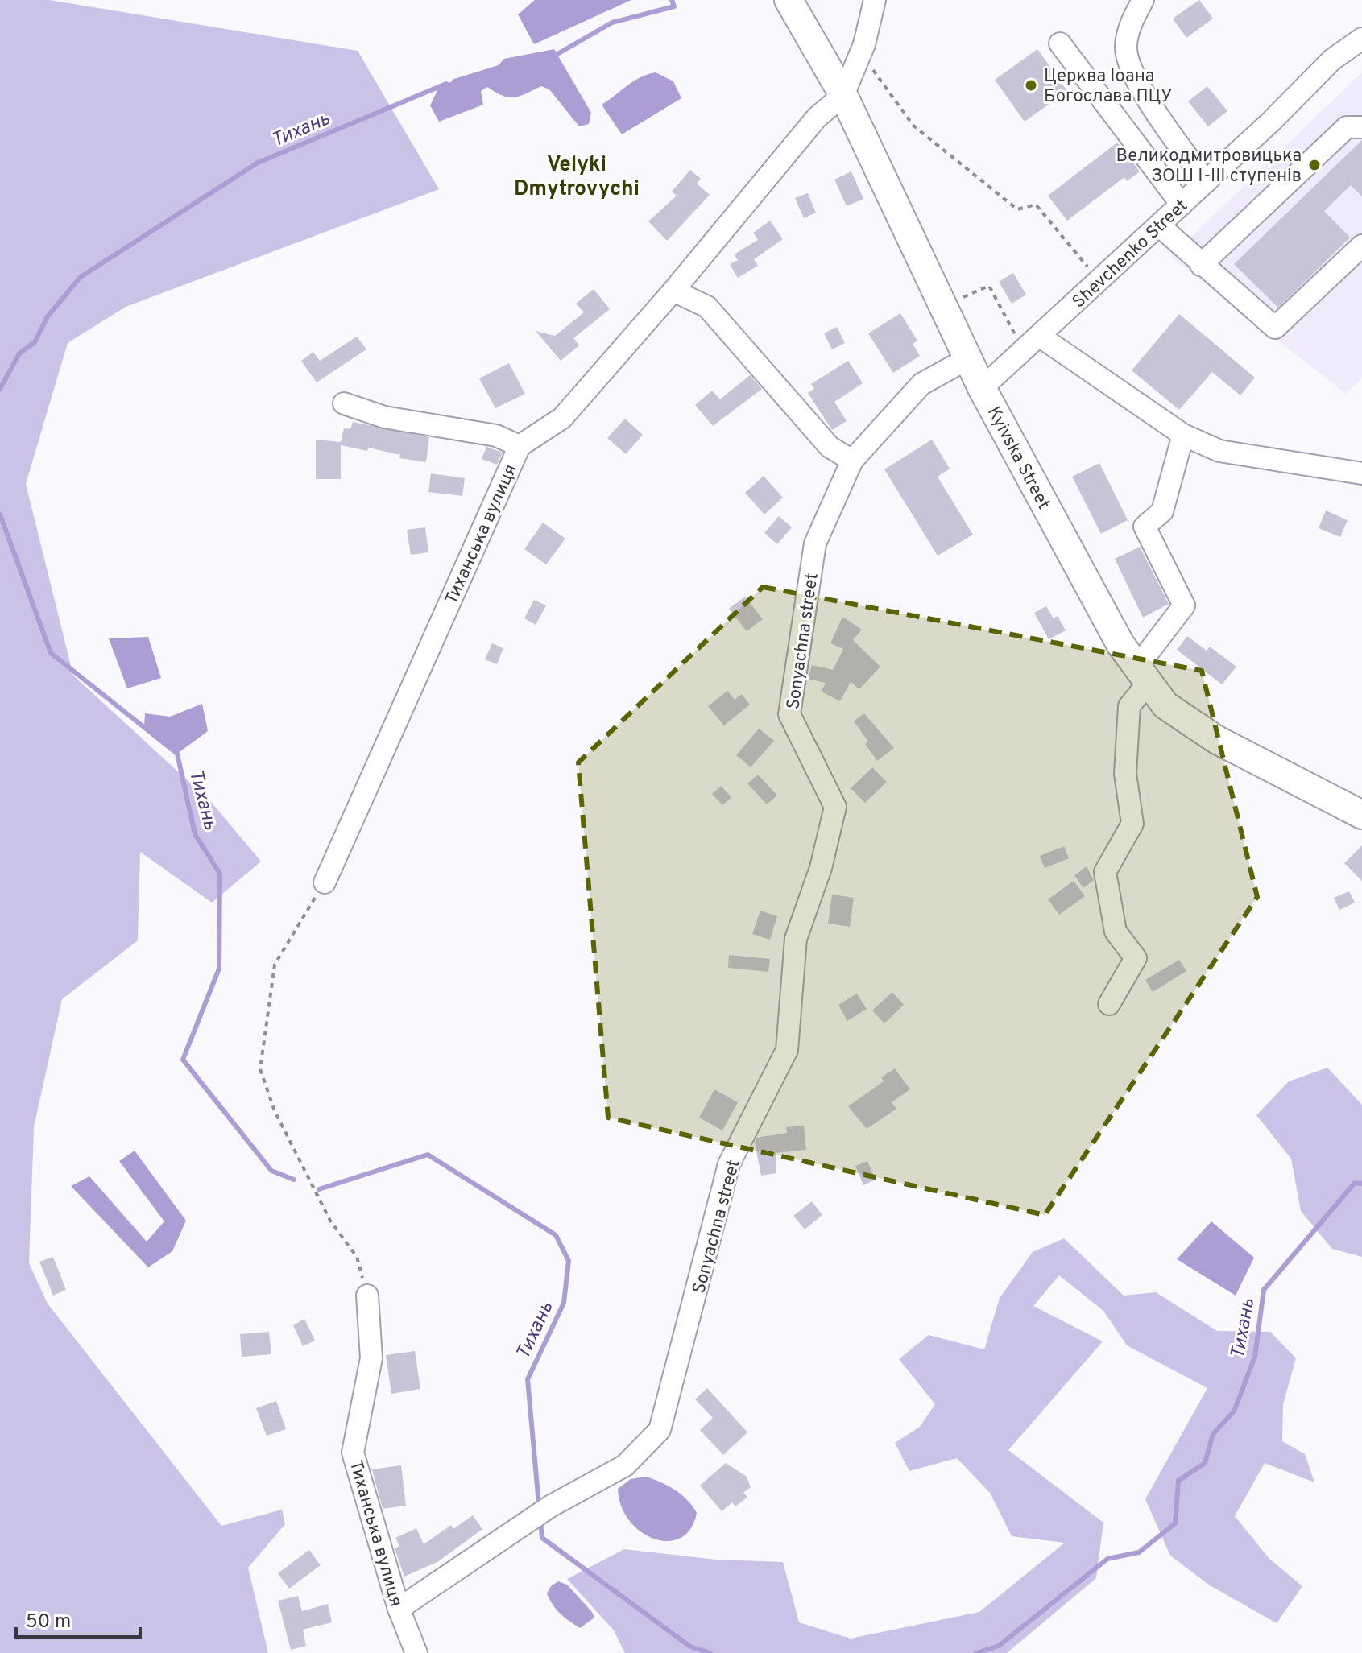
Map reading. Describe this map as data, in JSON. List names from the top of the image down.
{
  "streets": {
    "main road": ["Kyivska Street"],
    "street": ["Shevchenko Street", "Тиханська вулиця", "Sonyachna street"]
  },
  "crossings": [
    ["Shevchenko Street", "Kyivska Street"],
    ["Kyivska Street", "Тиханська вулиця"],
    ["Kyivska Street", "Sonyachna street"],
    ["Тиханська вулиця", "Sonyachna street"]
  ],
  "districts": ["Velyki Dmytrovychi"],
  "water": ["Тихань"],
  "places": ["Церква Іоана Богослава ПЦУ", "Великодмитровицька ЗОШ І-ІІІ ступенів"],
  "scale_bar": "50 m"
}
